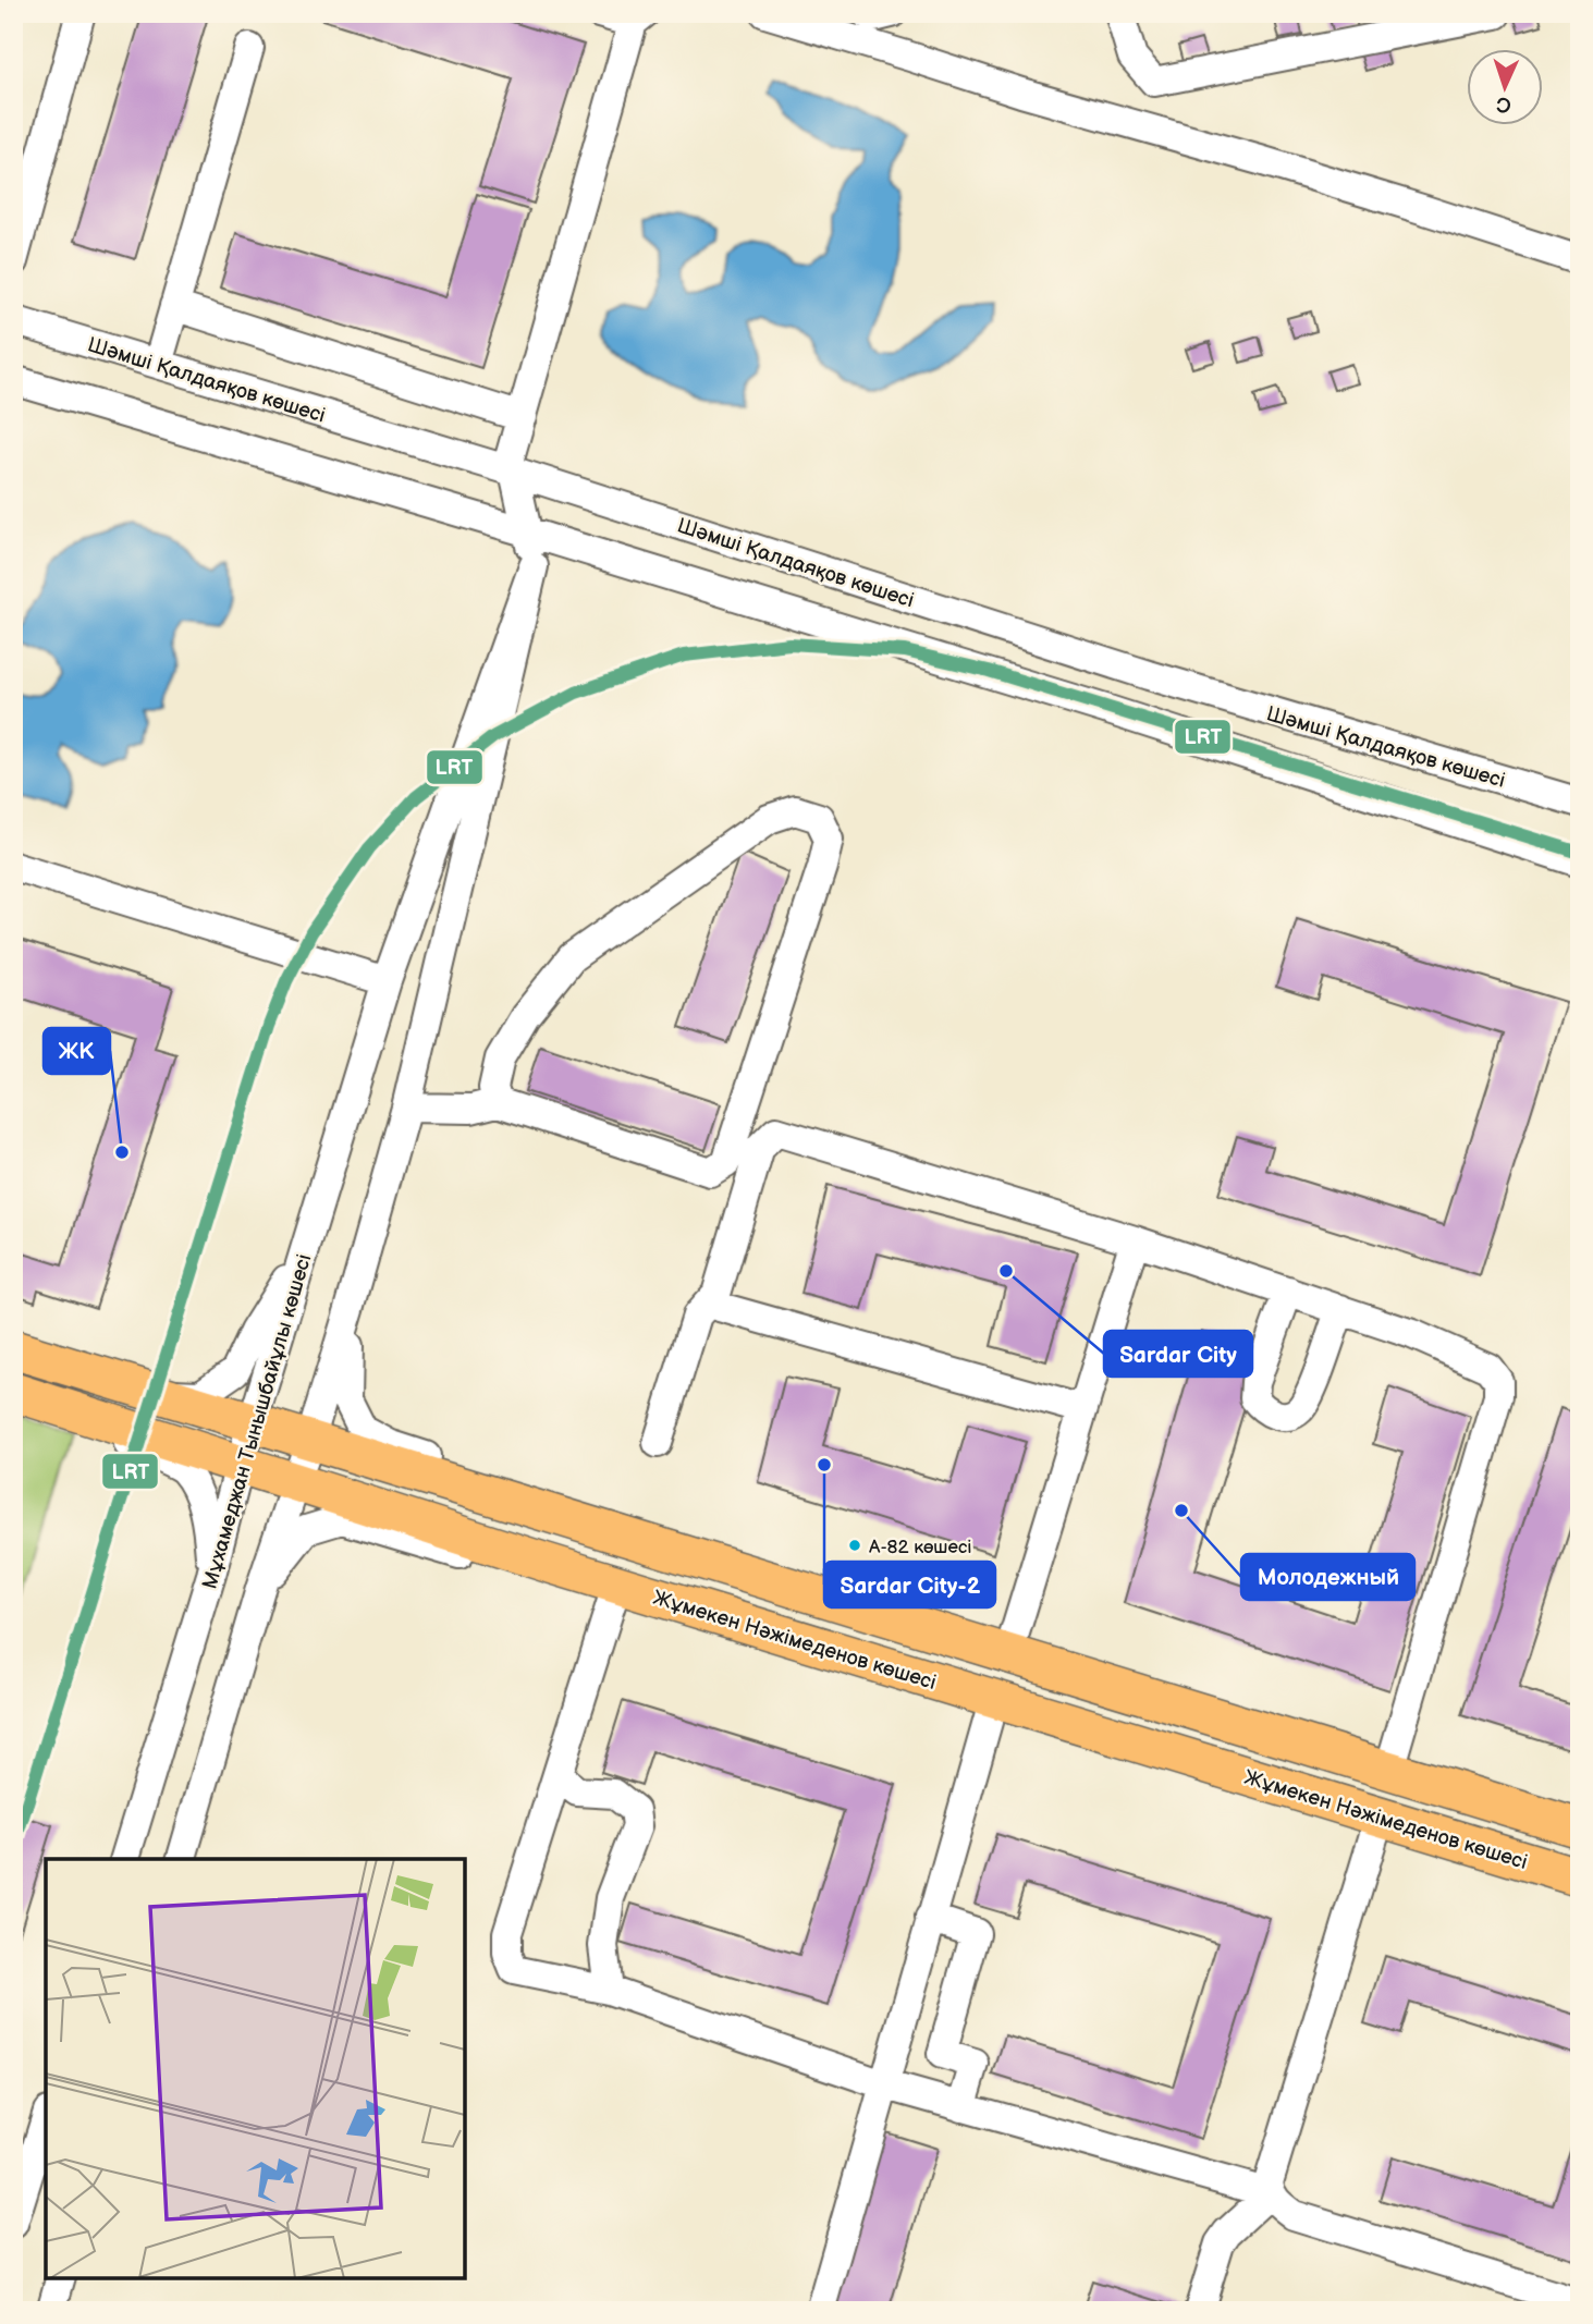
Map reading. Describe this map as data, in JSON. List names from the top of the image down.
{
  "streets": {
    "main road": ["Жұмекен Нәжімеденов көшесі"],
    "street": ["Шәмші Қалдаяқов көшесі", "Мұхамеджан Тынышбайұлы көшесі"]
  },
  "crossings": [
    ["Мұхамеджан Тынышбайұлы көшесі", "Жұмекен Нәжімеденов көшесі"]
  ],
  "places": [
    "ЖК",
    "Sardar City",
    "Sardar City-2",
    "Молодежный",
    "A-82 көшесі"
  ],
  "lines": ["transit line LRT"],
  "north": "bottom"
}
